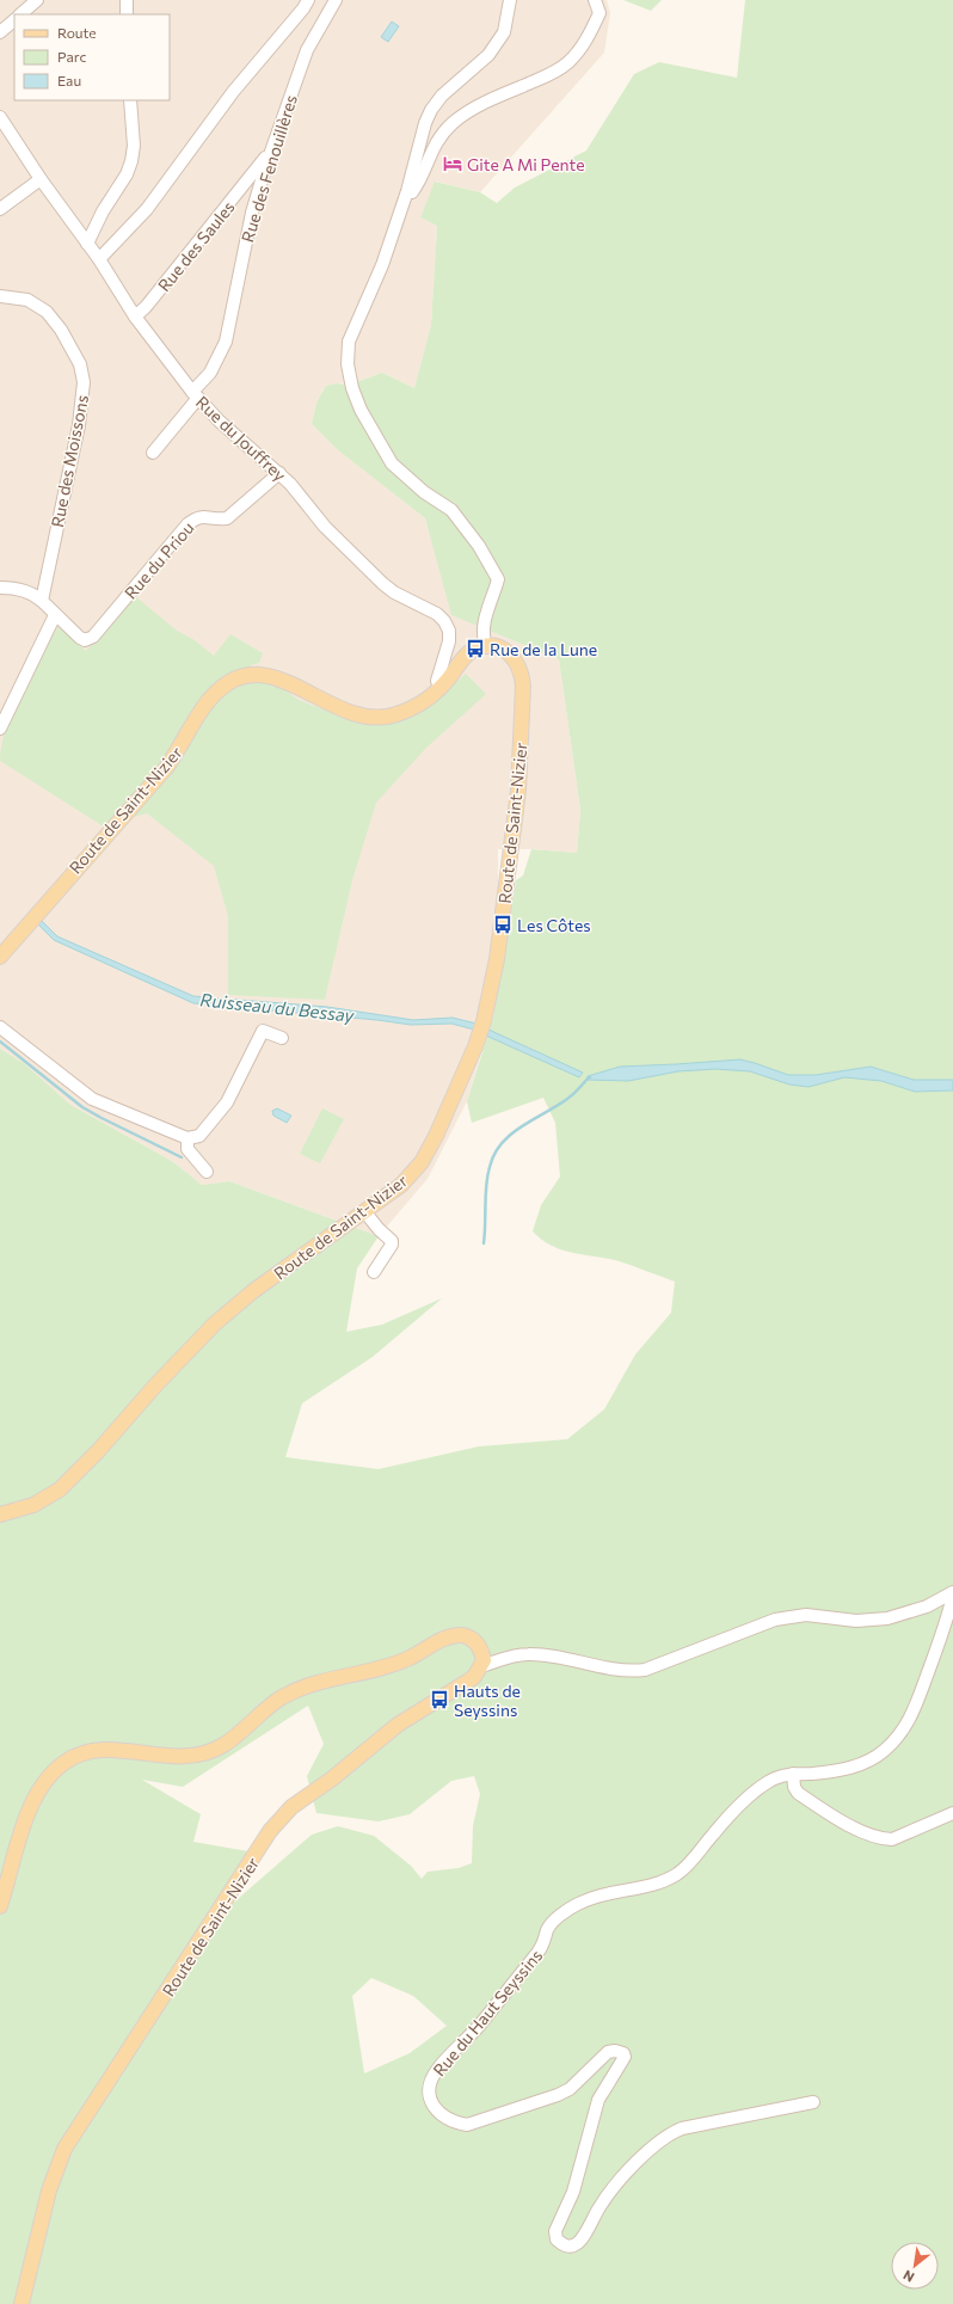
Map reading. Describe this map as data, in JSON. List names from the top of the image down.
{
  "streets": {
    "main road": ["Route de Saint-Nizier"],
    "street": [
      "Rue des Fenouillères",
      "Rue des Saules",
      "Rue du Jouffrey",
      "Rue des Moissons",
      "Rue du Priou",
      "Rue du Haut Seyssins"
    ]
  },
  "crossings": [
    ["Rue des Fenouillères", "Rue des Saules"],
    ["Rue des Fenouillères", "Rue du Jouffrey"],
    ["Rue des Saules", "Rue du Jouffrey"],
    ["Rue du Jouffrey", "Rue du Priou"],
    ["Rue du Jouffrey", "Route de Saint-Nizier"]
  ],
  "water": ["Ruisseau du Bessay"],
  "places": {
    "hotel": ["Gite A Mi Pente"],
    "bus stop": ["Rue de la Lune", "Les Côtes", "Hauts de Seyssins"]
  },
  "legend": ["Route", "Parc", "Eau"],
  "north": "bottom left"
}
